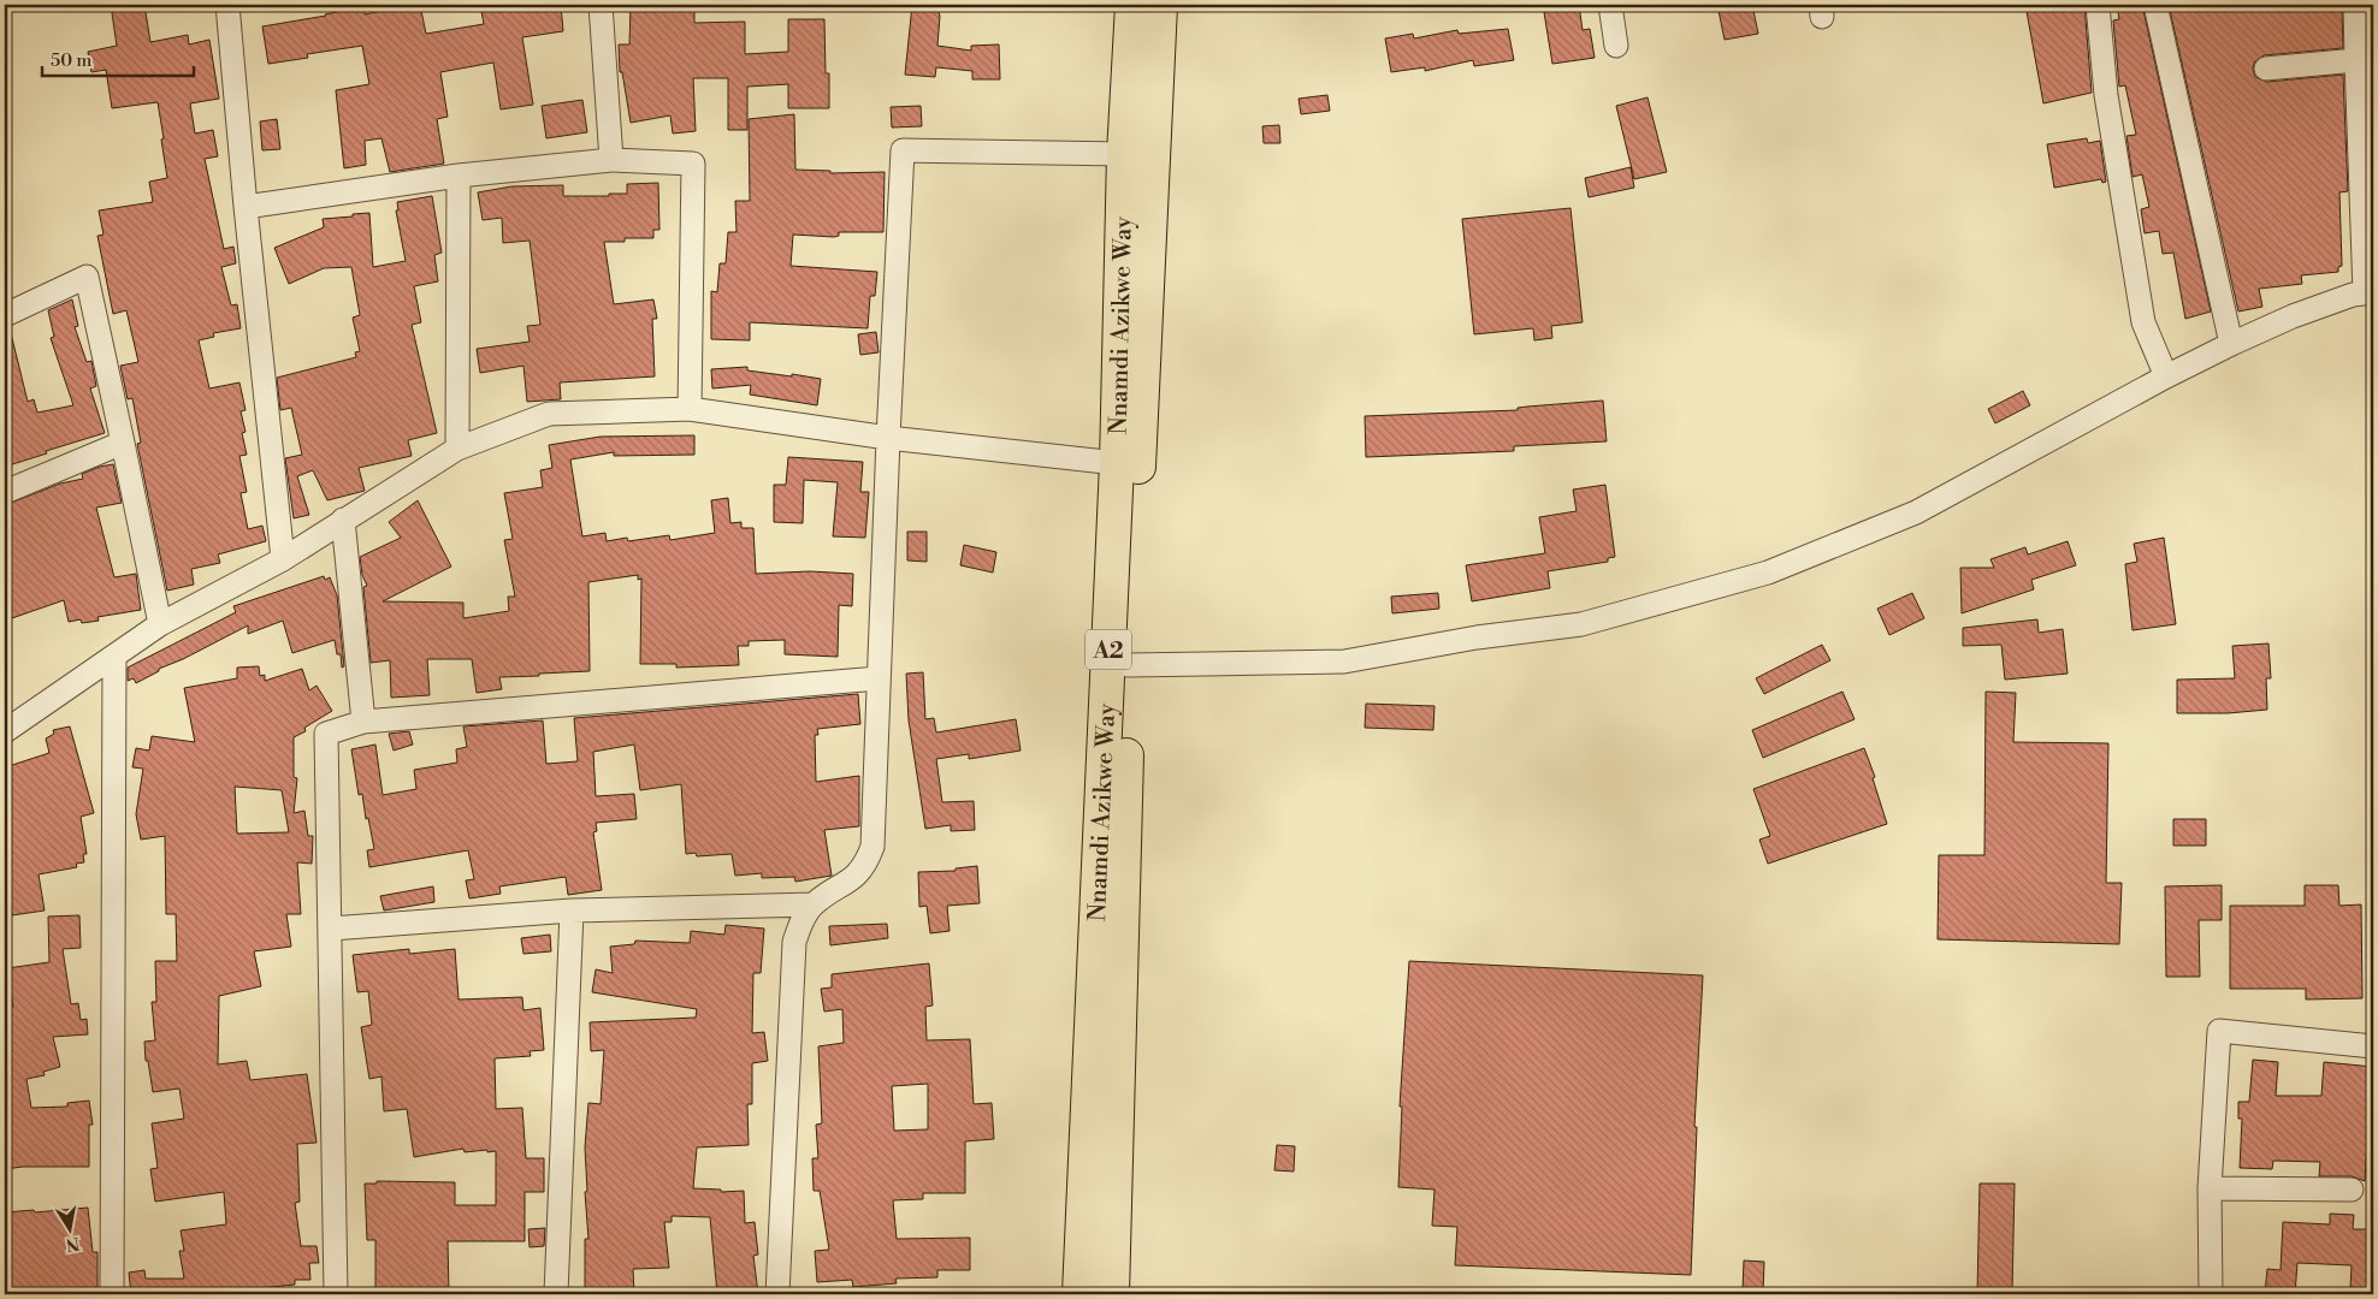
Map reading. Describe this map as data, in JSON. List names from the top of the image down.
{
  "streets": {
    "highway": ["Nnamdi Azikwe Way", "A2"]
  },
  "scale_bar": "50 m",
  "north": "bottom"
}
